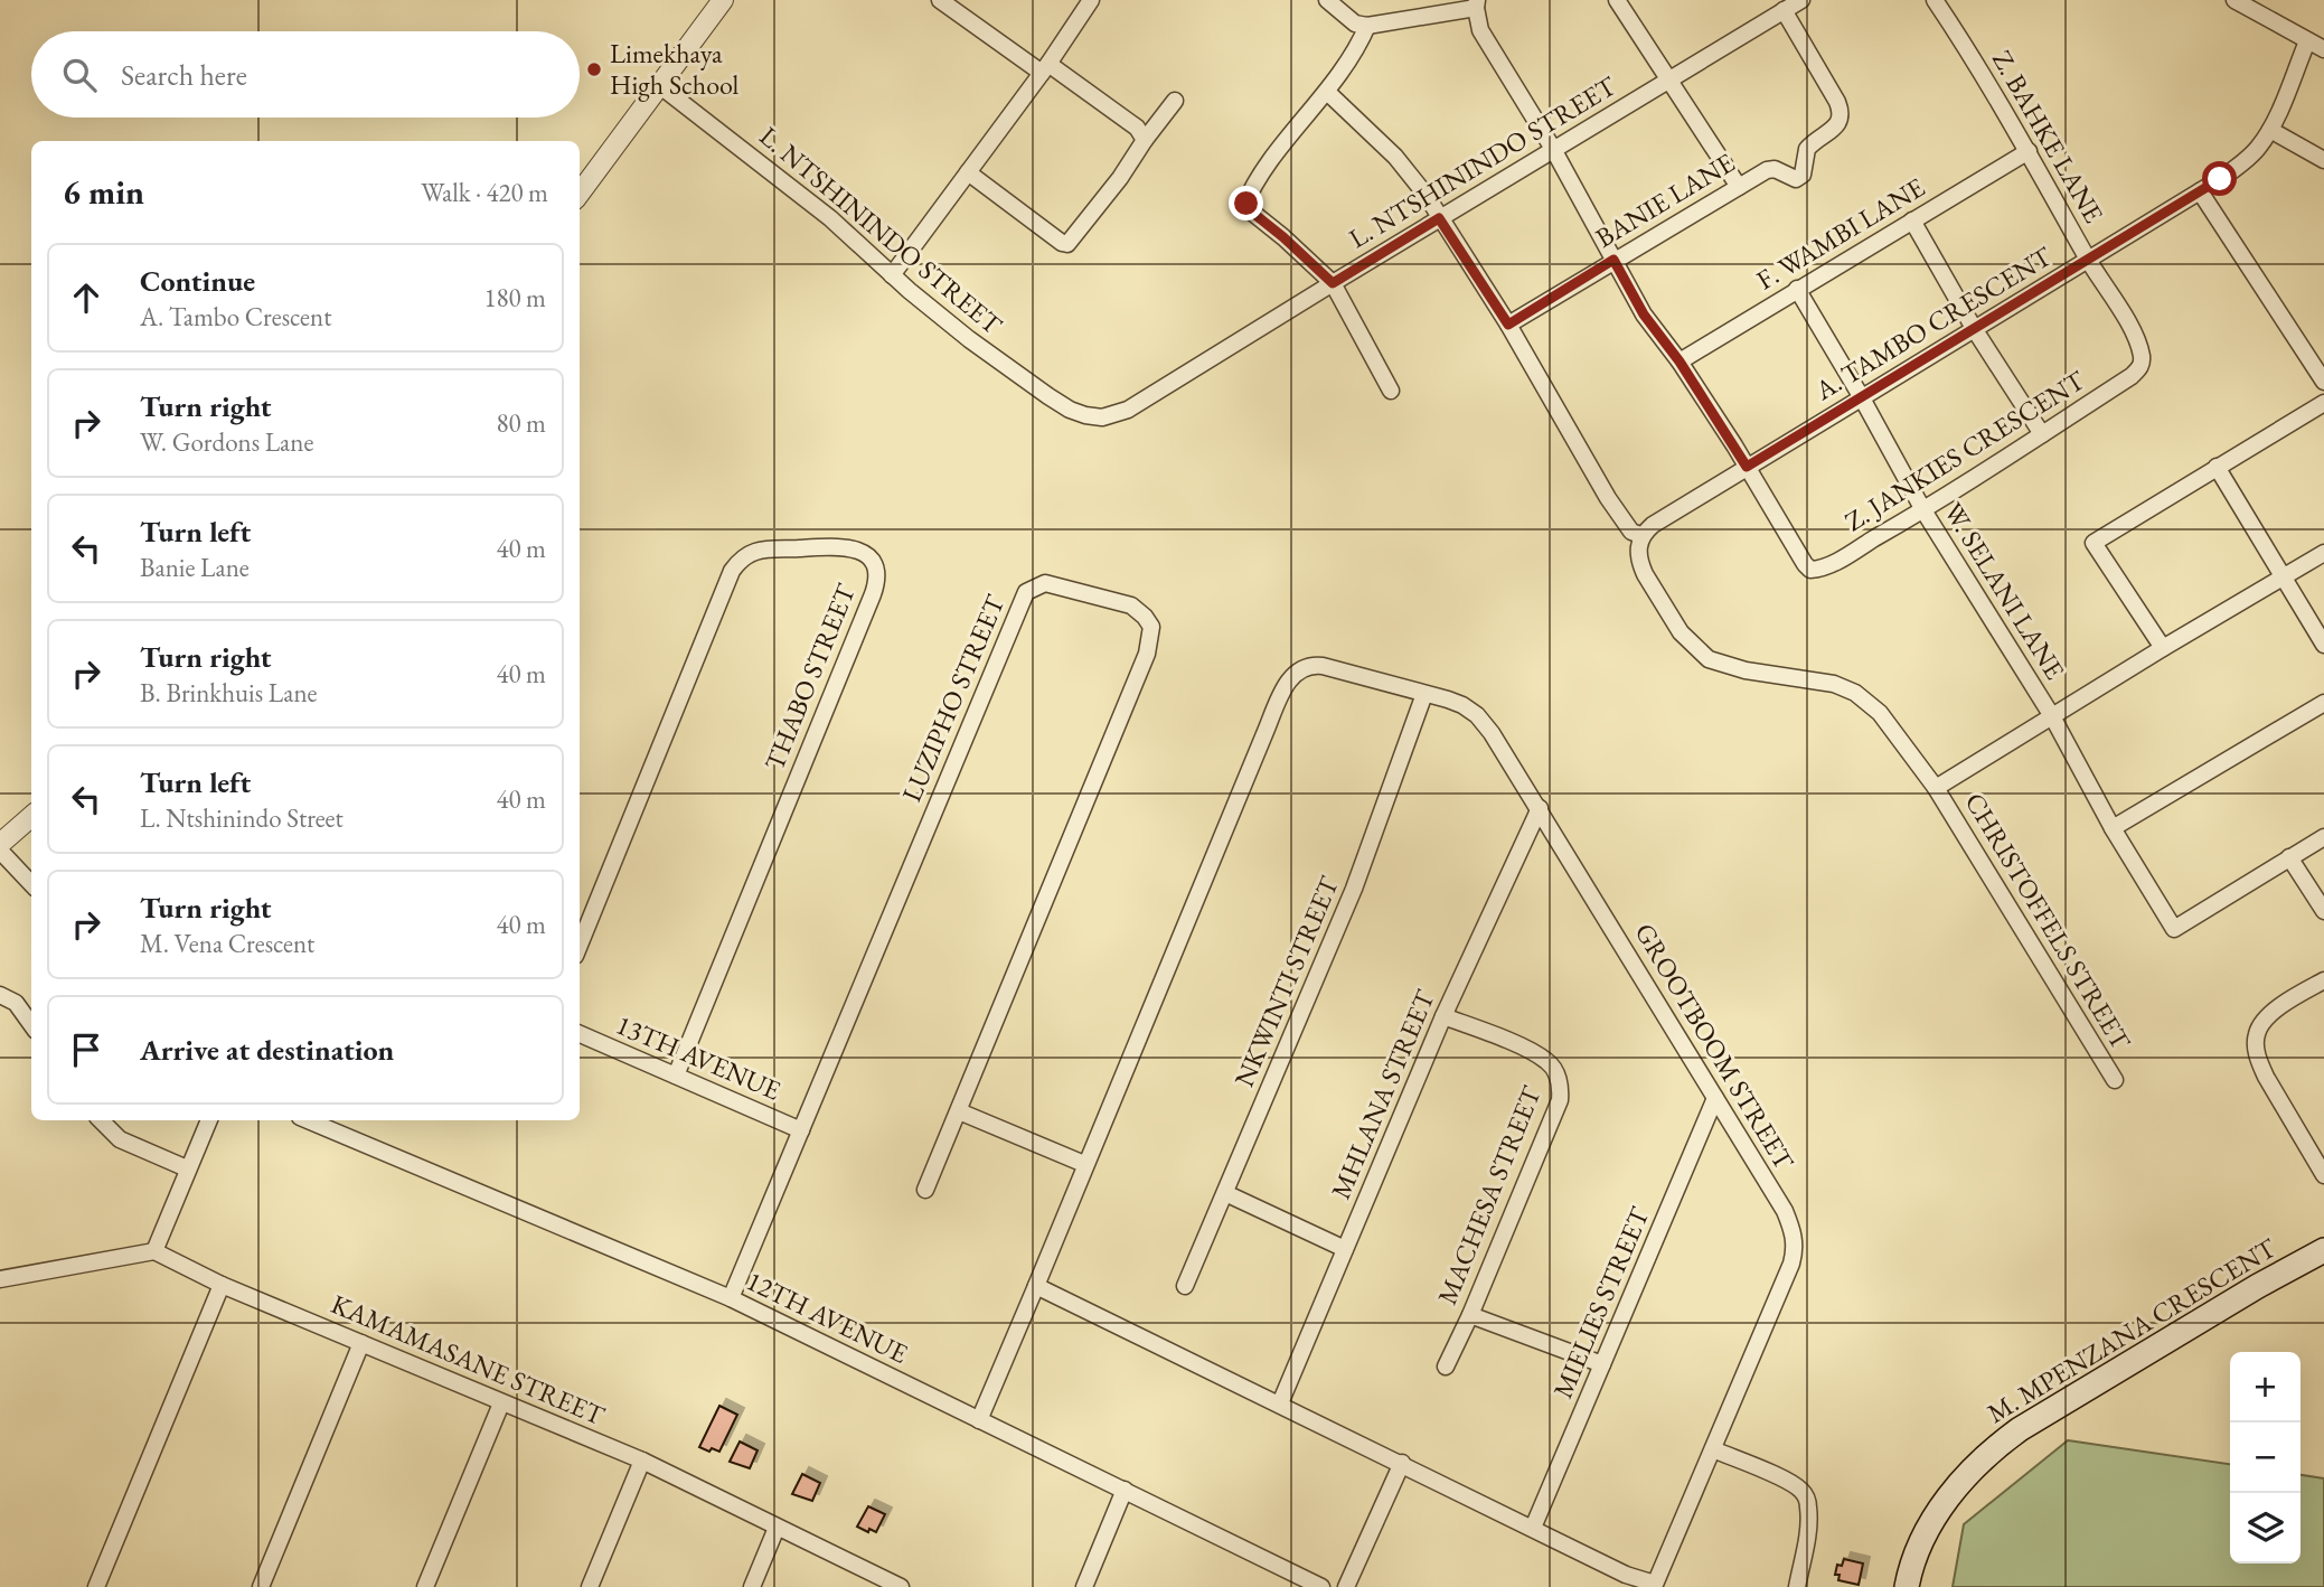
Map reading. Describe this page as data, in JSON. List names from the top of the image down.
{
  "streets": {
    "main road": ["M. MPENZANA CRESCENT"],
    "street": [
      "Z. BAHKE LANE",
      "L. NTSHININDO STREET",
      "BANIE LANE",
      "F. WAMBI LANE",
      "A. TAMBO CRESCENT",
      "Z. JANKIES CRESCENT",
      "W. SELANI LANE",
      "THABO STREET",
      "LUZIPHO STREET",
      "CHRISTOFFELS STREET",
      "NKWINTI STREET",
      "GROOTBOOM STREET",
      "13TH AVENUE",
      "MHLANA STREET",
      "MACHESA STREET",
      "MIELIES STREET",
      "12TH AVENUE",
      "KAMAMASANE STREET"
    ]
  },
  "crossings": [
    ["Z. BAHKE LANE", "F. WAMBI LANE"],
    ["Z. BAHKE LANE", "A. TAMBO CRESCENT"],
    ["Z. BAHKE LANE", "Z. JANKIES CRESCENT"],
    ["L. NTSHININDO STREET", "BANIE LANE"],
    ["F. WAMBI LANE", "W. SELANI LANE"],
    ["A. TAMBO CRESCENT", "Z. JANKIES CRESCENT"],
    ["A. TAMBO CRESCENT", "W. SELANI LANE"],
    ["Z. JANKIES CRESCENT", "W. SELANI LANE"],
    ["THABO STREET", "13TH AVENUE"],
    ["LUZIPHO STREET", "13TH AVENUE"],
    ["LUZIPHO STREET", "12TH AVENUE"],
    ["NKWINTI STREET", "GROOTBOOM STREET"],
    ["GROOTBOOM STREET", "MHLANA STREET"],
    ["GROOTBOOM STREET", "MIELIES STREET"],
    ["GROOTBOOM STREET", "12TH AVENUE"],
    ["MHLANA STREET", "MACHESA STREET"]
  ],
  "places": ["Limekhaya High School"],
  "page": {
    "search": "Search here",
    "heading": ["6 min", "Walk · 420 m"],
    "list": [
      ["Continue", "A. Tambo Crescent", "180 m"],
      ["Turn right", "W. Gordons Lane", "80 m"],
      ["Turn left", "Banie Lane", "40 m"],
      ["Turn right", "B. Brinkhuis Lane", "40 m"],
      ["Turn left", "L. Ntshinindo Street", "40 m"],
      ["Turn right", "M. Vena Crescent", "40 m"],
      "Arrive at destination"
    ],
    "map_buttons": ["+", "−"]
  }
}
